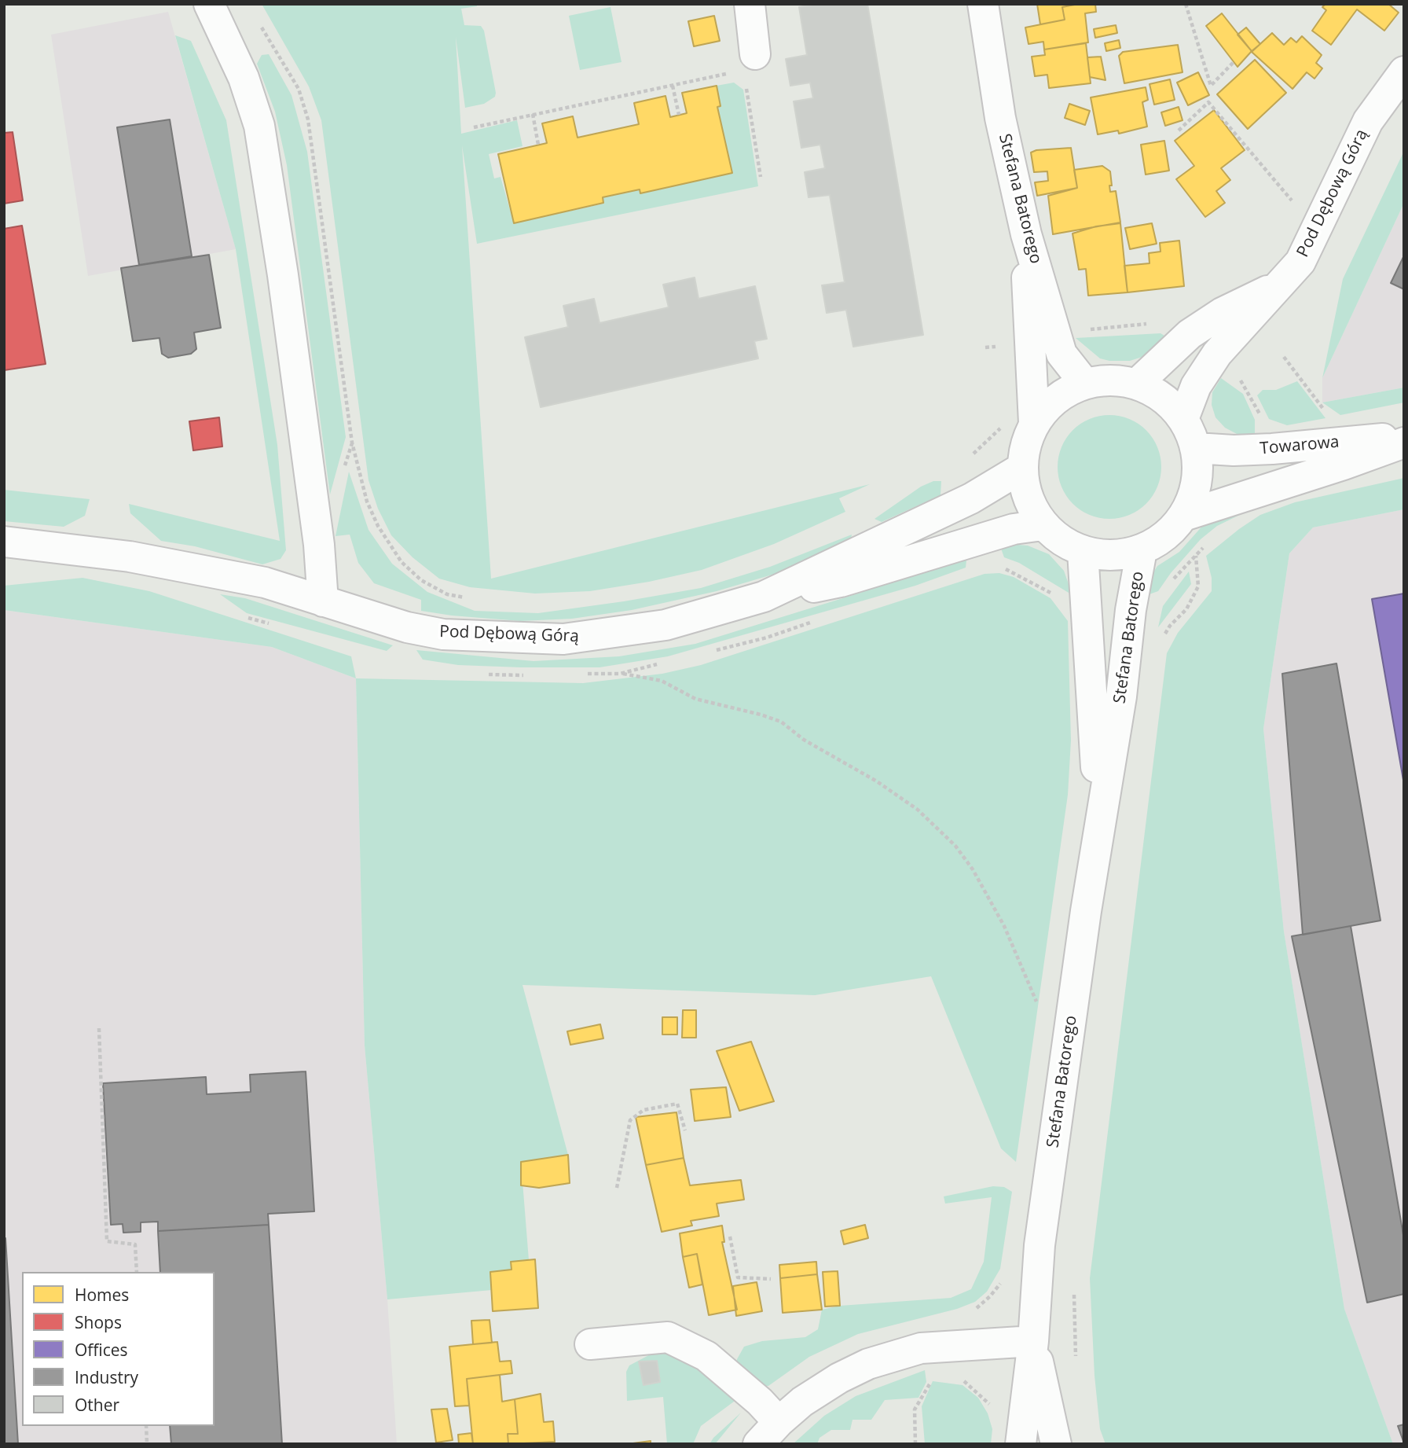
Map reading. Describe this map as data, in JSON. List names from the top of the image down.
{
  "streets": {
    "street": ["Pod Dębową Górą", "Stefana Batorego", "Towarowa"]
  },
  "crossings": [
    ["Pod Dębową Górą", "Stefana Batorego"],
    ["Pod Dębową Górą", "Towarowa"],
    ["Stefana Batorego", "Towarowa"]
  ],
  "legend": [
    "Homes",
    "Shops",
    "Offices",
    "Industry",
    "Other"
  ]
}
